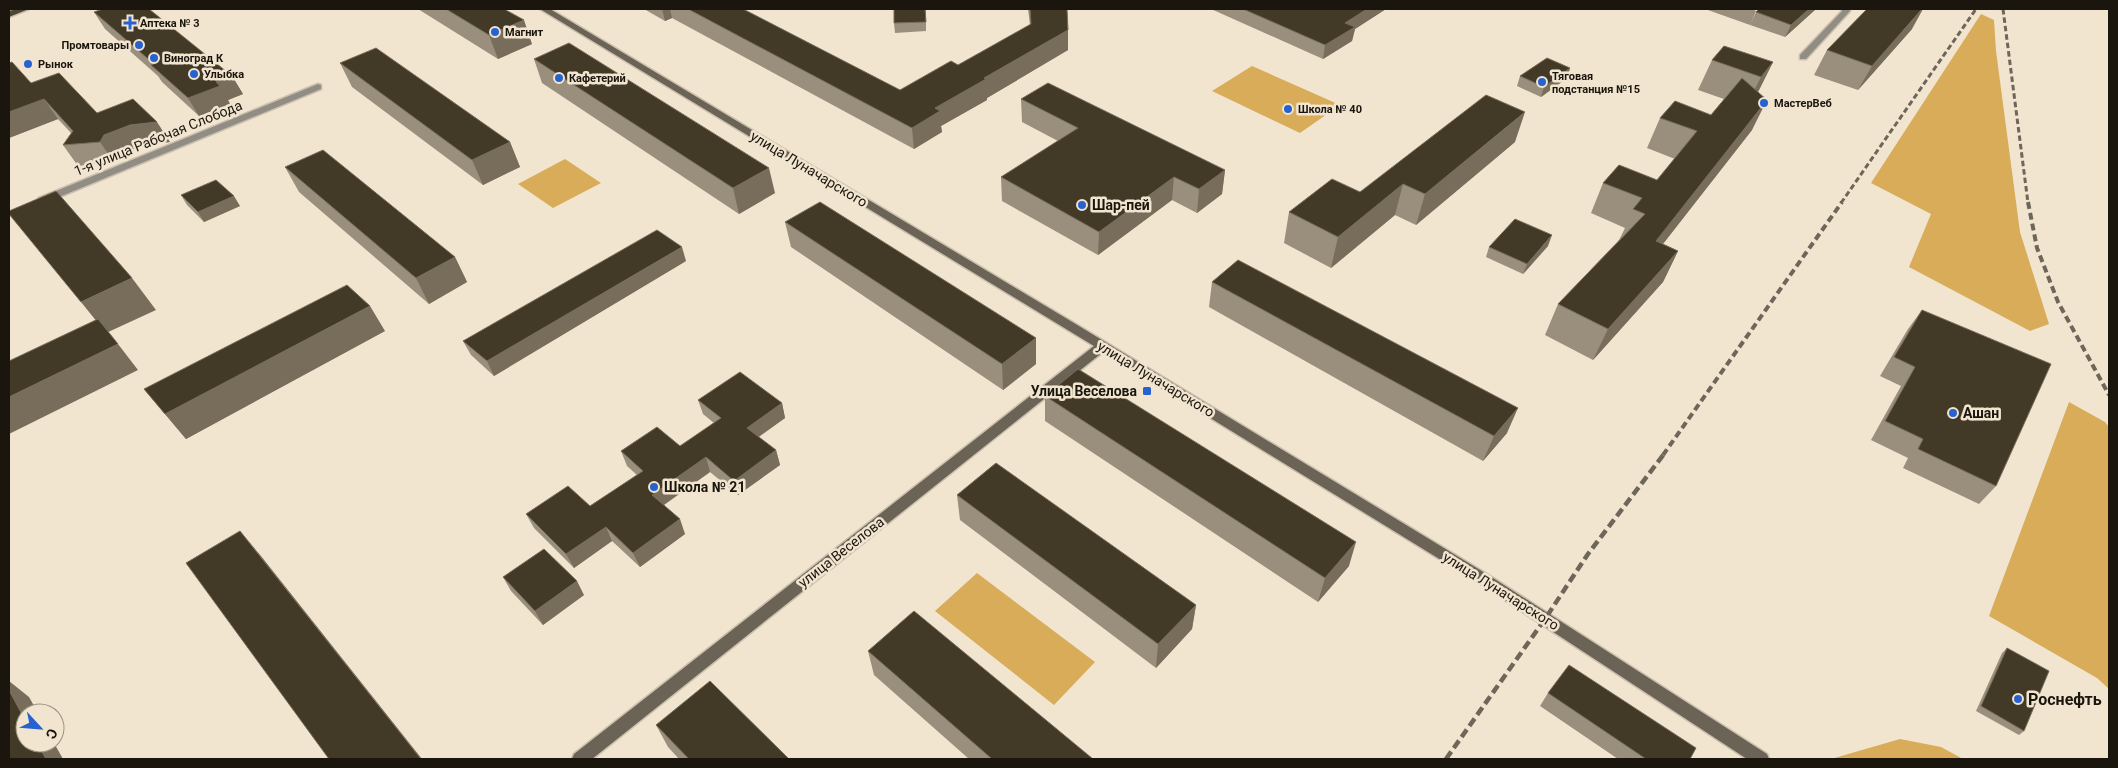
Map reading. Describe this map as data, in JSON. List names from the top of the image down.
{
  "streets": {
    "main road": ["улица Луначарского", "улица Веселова"],
    "street": ["1-я улица Рабочая Слобода"]
  },
  "crossings": [
    ["улица Луначарского", "улица Веселова"]
  ],
  "places": {
    "health": ["Аптека № 3"],
    "other": [
      "Магнит",
      "Промтовары",
      "Виноград К",
      "Рынок",
      "Улыбка",
      "Кафетерий",
      "Тяговая подстанция №15",
      "МастерВеб",
      "Школа № 40",
      "Шар-пей",
      "Ашан",
      "Школа № 21",
      "Роснефть"
    ],
    "transit": ["Улица Веселова"]
  },
  "north": "bottom right"
}
